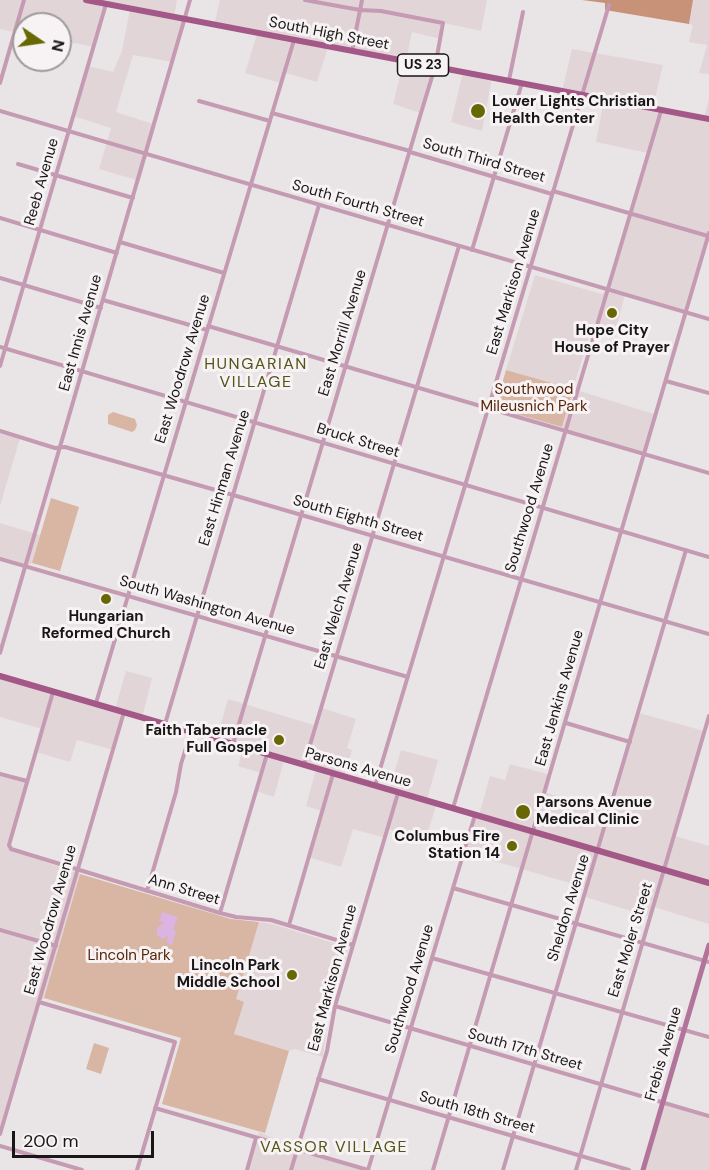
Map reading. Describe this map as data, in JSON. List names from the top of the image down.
{
  "streets": {
    "main road": [
      "South High Street",
      "US 23",
      "Parsons Avenue",
      "Frebis Avenue"
    ],
    "street": [
      "South Third Street",
      "Reeb Avenue",
      "South Fourth Street",
      "East Markison Avenue",
      "East Innis Avenue",
      "East Morrill Avenue",
      "East Woodrow Avenue",
      "Bruck Street",
      "East Hinman Avenue",
      "Southwood Avenue",
      "South Eighth Street",
      "South Washington Avenue",
      "East Welch Avenue",
      "East Jenkins Avenue",
      "Ann Street",
      "Sheldon Avenue",
      "East Moler Street",
      "South 17th Street",
      "South 18th Street"
    ]
  },
  "crossings": [
    ["South High Street", "Reeb Avenue"],
    ["South High Street", "East Markison Avenue"],
    ["South High Street", "East Innis Avenue"],
    ["South High Street", "East Morrill Avenue"],
    ["South High Street", "East Woodrow Avenue"],
    ["South High Street", "Southwood Avenue"],
    ["South Third Street", "East Markison Avenue"],
    ["South Third Street", "East Morrill Avenue"],
    ["South Third Street", "East Woodrow Avenue"],
    ["South Third Street", "Southwood Avenue"],
    ["South Third Street", "East Jenkins Avenue"],
    ["Reeb Avenue", "South Fourth Street"],
    ["Reeb Avenue", "Bruck Street"],
    ["South Fourth Street", "East Markison Avenue"],
    ["South Fourth Street", "East Innis Avenue"],
    ["South Fourth Street", "East Morrill Avenue"],
    ["South Fourth Street", "East Woodrow Avenue"],
    ["South Fourth Street", "East Hinman Avenue"],
    ["South Fourth Street", "Southwood Avenue"],
    ["South Fourth Street", "East Welch Avenue"],
    ["South Fourth Street", "East Jenkins Avenue"],
    ["East Markison Avenue", "Bruck Street"],
    ["East Markison Avenue", "South Eighth Street"],
    ["East Markison Avenue", "South Washington Avenue"],
    ["East Markison Avenue", "Parsons Avenue"],
    ["East Markison Avenue", "Ann Street"],
    ["East Markison Avenue", "South 17th Street"],
    ["East Markison Avenue", "South 18th Street"],
    ["East Innis Avenue", "Bruck Street"],
    ["East Innis Avenue", "South Eighth Street"],
    ["East Innis Avenue", "South Washington Avenue"],
    ["East Morrill Avenue", "Bruck Street"],
    ["East Morrill Avenue", "South Eighth Street"],
    ["East Morrill Avenue", "South Washington Avenue"],
    ["East Morrill Avenue", "Parsons Avenue"],
    ["East Woodrow Avenue", "Bruck Street"],
    ["East Woodrow Avenue", "South Eighth Street"],
    ["East Woodrow Avenue", "South Washington Avenue"],
    ["East Woodrow Avenue", "Parsons Avenue"],
    ["East Woodrow Avenue", "Ann Street"],
    ["Bruck Street", "East Hinman Avenue"],
    ["Bruck Street", "Southwood Avenue"],
    ["Bruck Street", "East Welch Avenue"],
    ["Bruck Street", "East Jenkins Avenue"],
    ["Bruck Street", "Sheldon Avenue"],
    ["East Hinman Avenue", "South Eighth Street"],
    ["East Hinman Avenue", "South Washington Avenue"],
    ["East Hinman Avenue", "Parsons Avenue"],
    ["Southwood Avenue", "South Eighth Street"],
    ["Southwood Avenue", "Parsons Avenue"],
    ["Southwood Avenue", "South 17th Street"],
    ["Southwood Avenue", "South 18th Street"],
    ["South Eighth Street", "East Welch Avenue"],
    ["South Eighth Street", "East Jenkins Avenue"],
    ["South Eighth Street", "Sheldon Avenue"],
    ["South Washington Avenue", "East Welch Avenue"],
    ["East Welch Avenue", "Parsons Avenue"],
    ["East Jenkins Avenue", "Parsons Avenue"],
    ["East Jenkins Avenue", "South 17th Street"],
    ["East Jenkins Avenue", "South 18th Street"],
    ["Parsons Avenue", "Sheldon Avenue"],
    ["Parsons Avenue", "East Moler Street"],
    ["Sheldon Avenue", "South 17th Street"],
    ["Sheldon Avenue", "South 18th Street"],
    ["East Moler Street", "South 17th Street"],
    ["East Moler Street", "South 18th Street"],
    ["South 17th Street", "Frebis Avenue"]
  ],
  "districts": ["HUNGARIAN VILLAGE", "VASSOR VILLAGE"],
  "parks": ["Southwood Mileusnich Park", "Lincoln Park"],
  "places": [
    "Lower Lights Christian Health Center",
    "Hope City House of Prayer",
    "Hungarian Reformed Church",
    "Faith Tabernacle Full Gospel",
    "Parsons Avenue Medical Clinic",
    "Columbus Fire Station 14",
    "Lincoln Park Middle School"
  ],
  "scale_bar": "200 m",
  "north": "right"
}
